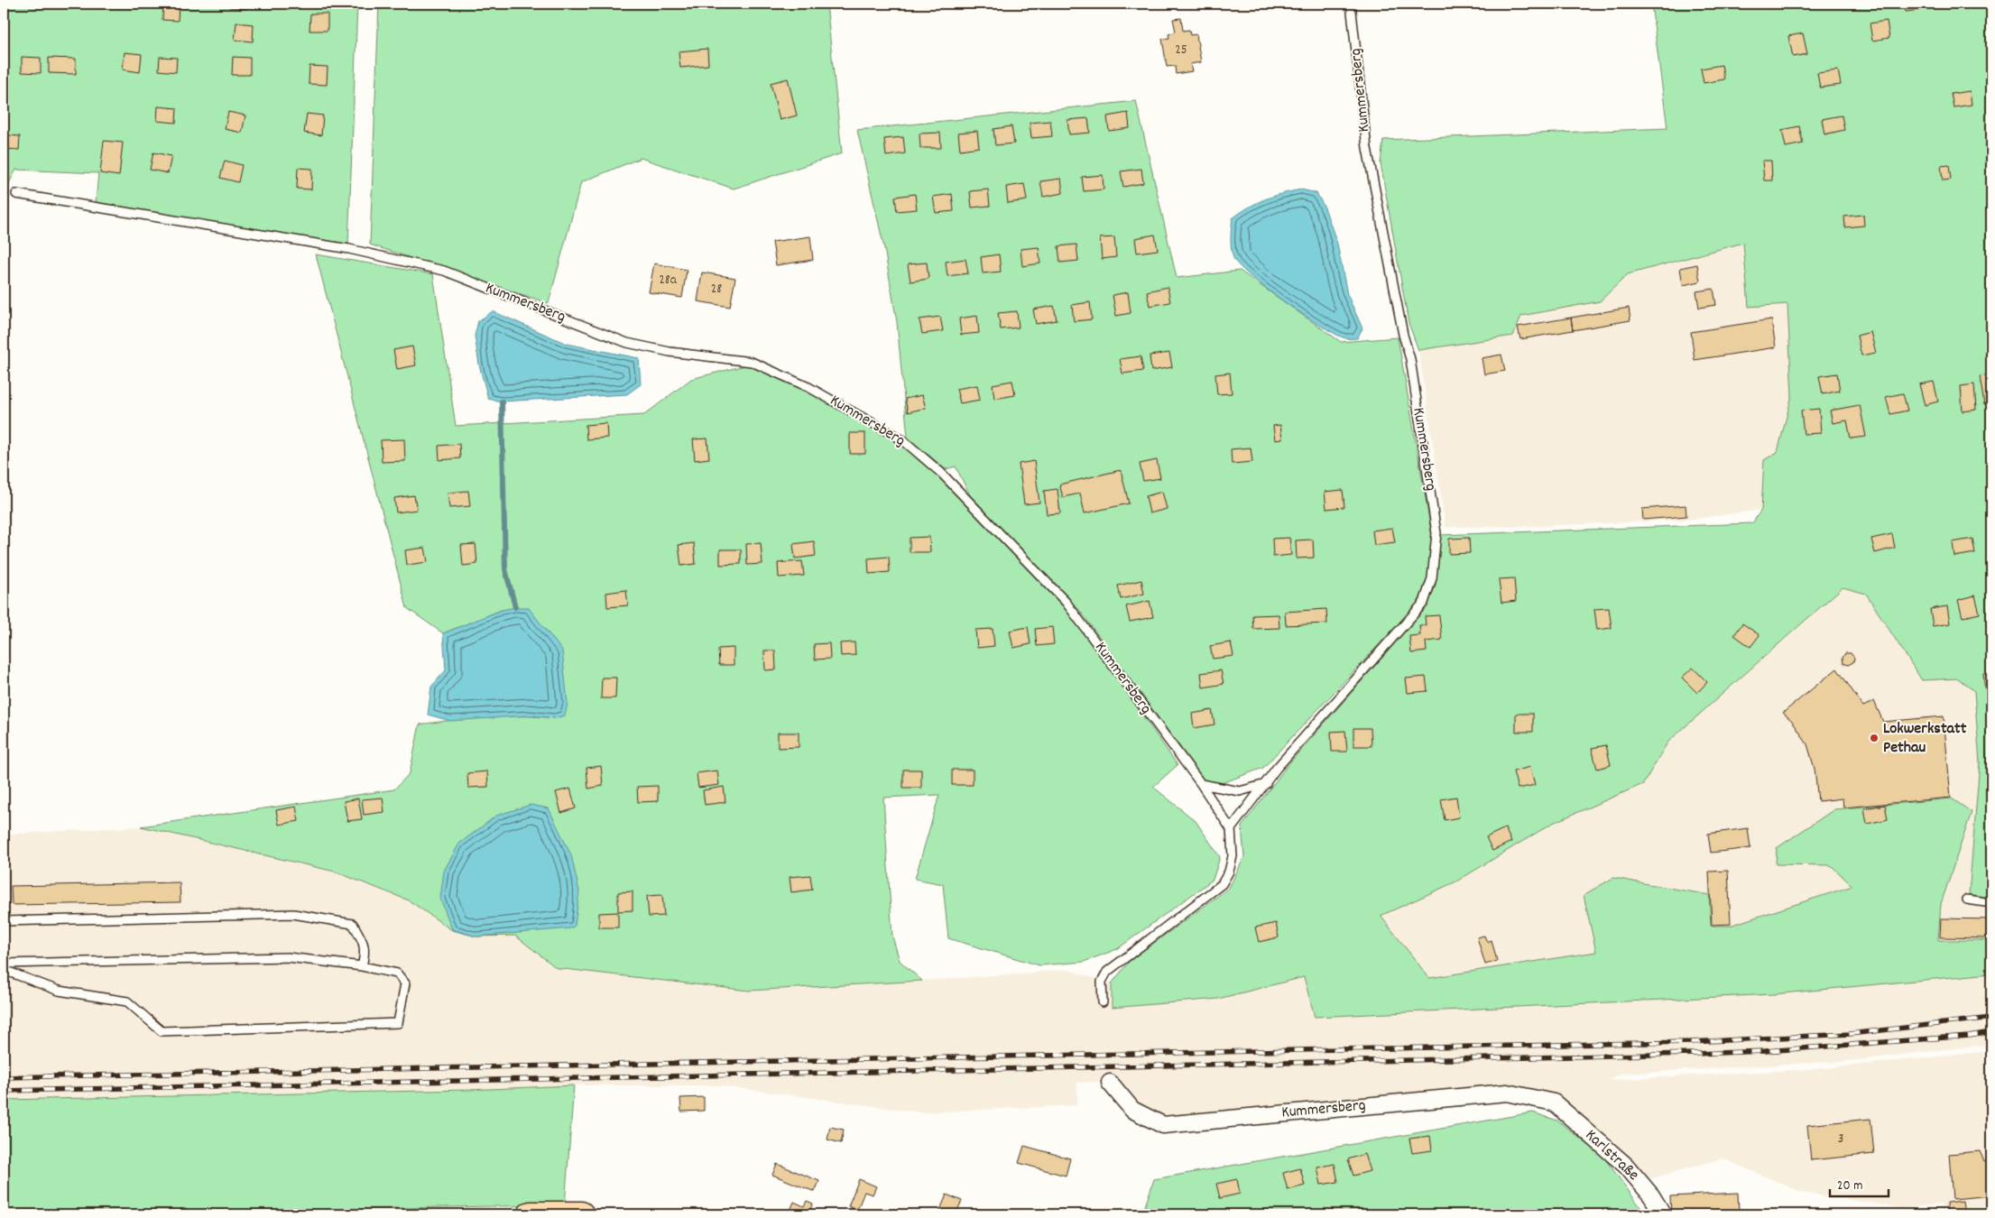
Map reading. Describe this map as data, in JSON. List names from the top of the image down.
{
  "streets": {
    "street": ["Kummersberg", "Karlstraße"]
  },
  "crossings": [
    ["Kummersberg", "Karlstraße"]
  ],
  "places": ["Lokwerkstatt Pethau"],
  "house_numbers": [
    "25",
    "28a",
    "28",
    "3"
  ],
  "scale_bar": "20 m"
}
